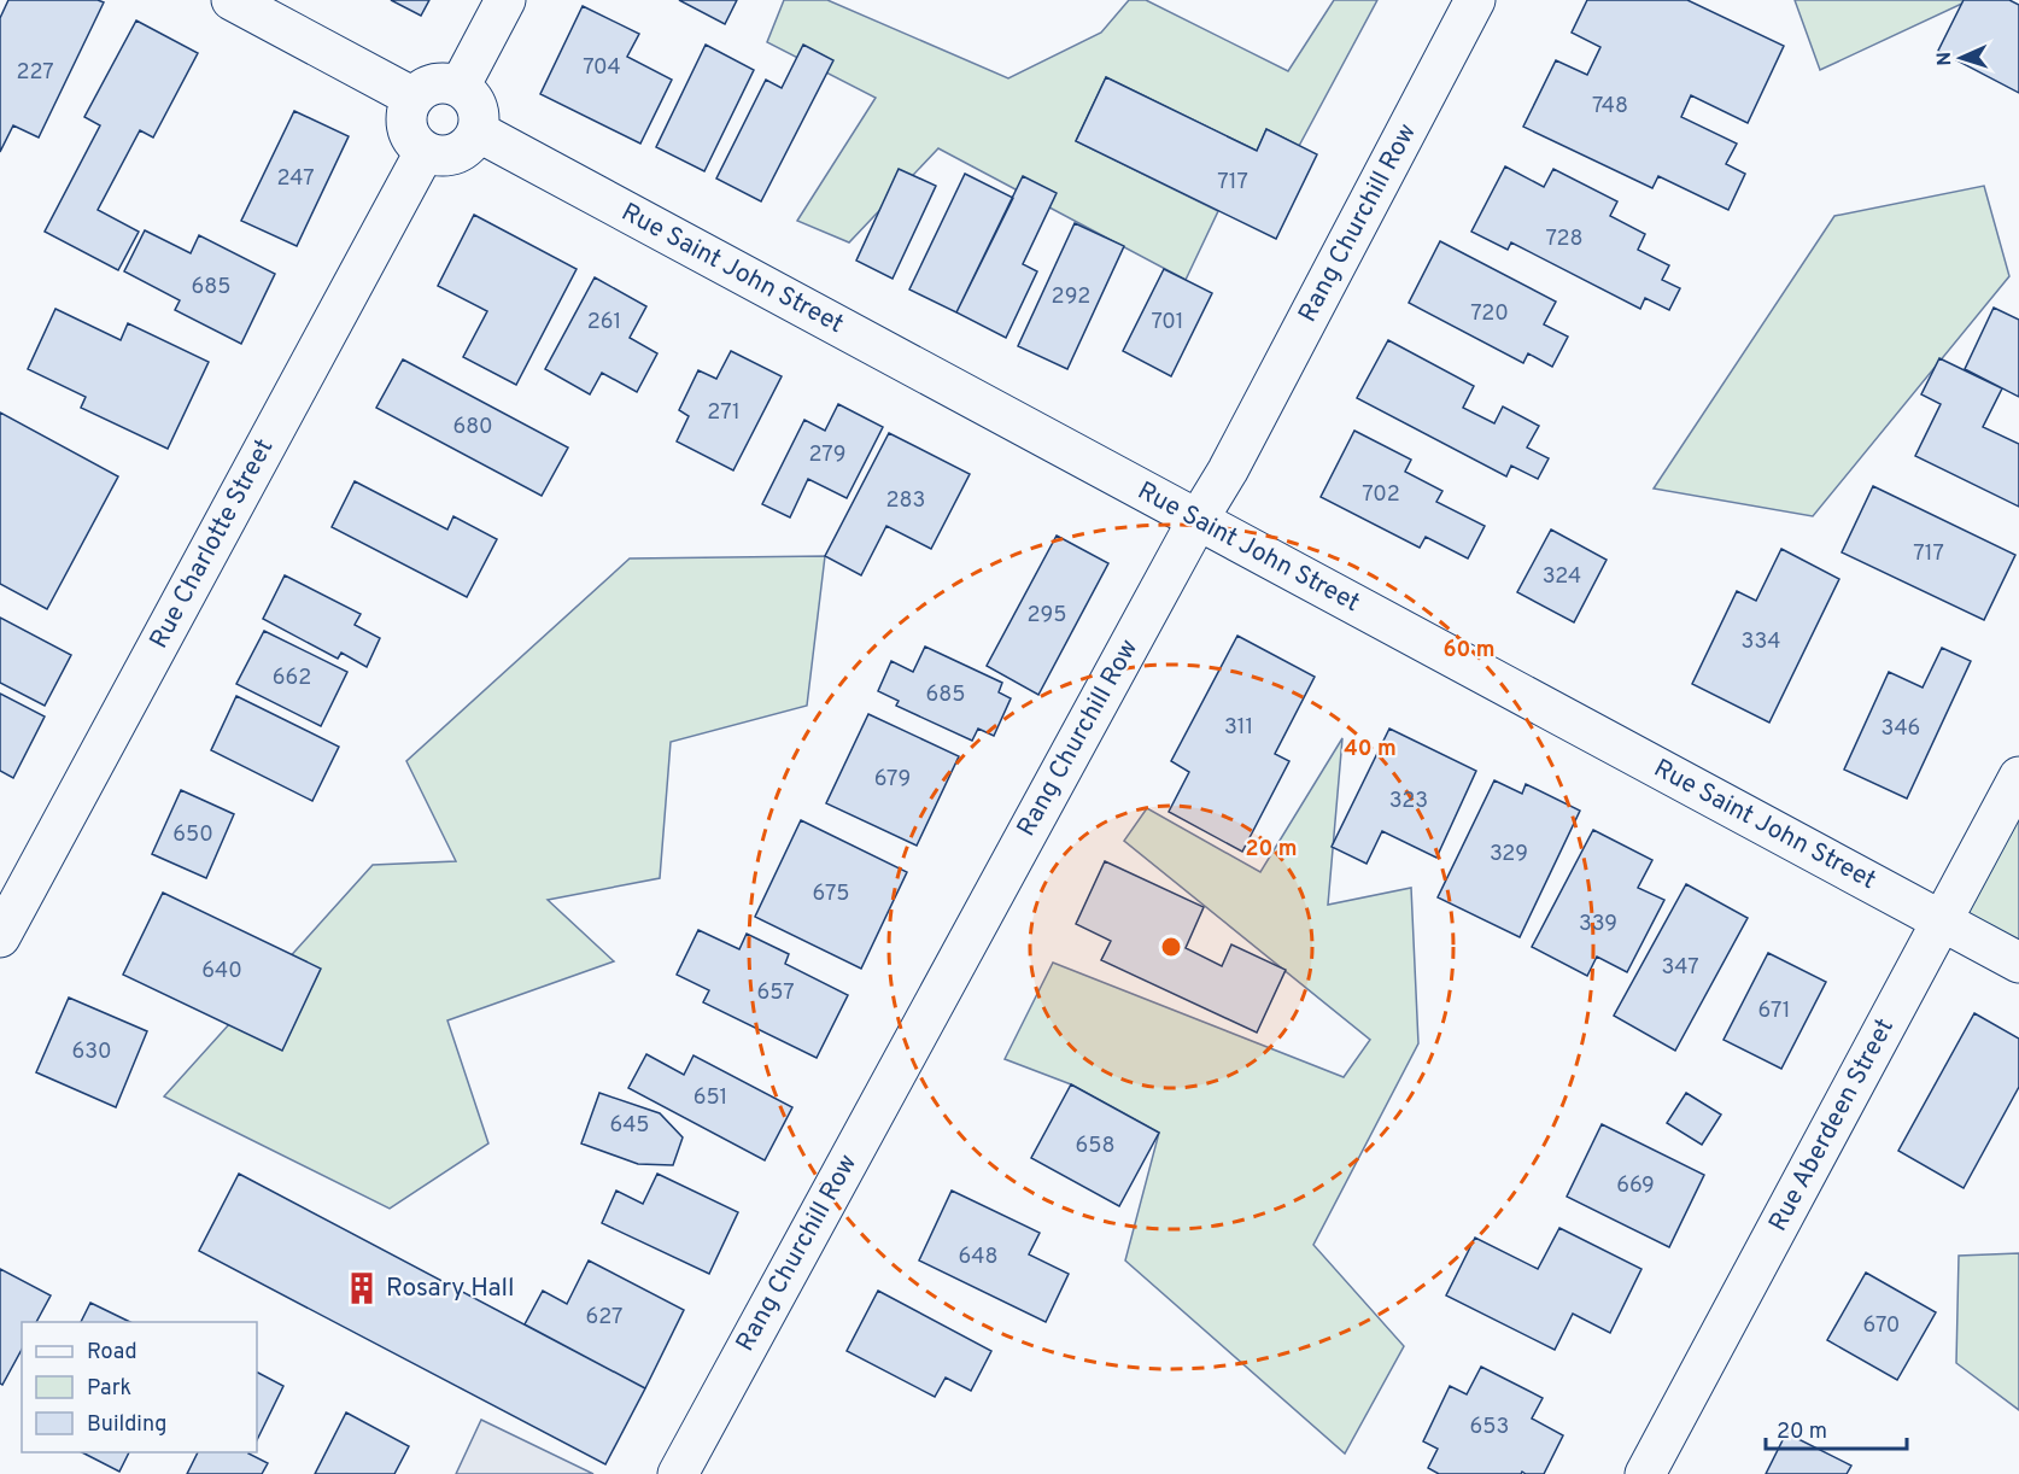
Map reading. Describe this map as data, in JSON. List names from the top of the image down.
{
  "streets": {
    "street": [
      "Rang Churchill Row",
      "Rue Saint John Street",
      "Rue Charlotte Street",
      "Rue Aberdeen Street"
    ]
  },
  "crossings": [
    ["Rang Churchill Row", "Rue Saint John Street"],
    ["Rue Saint John Street", "Rue Charlotte Street"],
    ["Rue Saint John Street", "Rue Aberdeen Street"]
  ],
  "places": {
    "building": ["Rosary Hall"]
  },
  "house_numbers": [
    "704",
    "227",
    "748",
    "247",
    "717",
    "728",
    "685",
    "292",
    "720",
    "261",
    "701",
    "271",
    "680",
    "279",
    "702",
    "283",
    "717",
    "324",
    "295",
    "334",
    "662",
    "685",
    "311",
    "346",
    "679",
    "323",
    "650",
    "329",
    "675",
    "339",
    "347",
    "640",
    "657",
    "671",
    "630",
    "651",
    "645",
    "658",
    "669",
    "648",
    "627",
    "670",
    "653"
  ],
  "legend": ["Road", "Park", "Building"],
  "scale_bar": "20 m",
  "north": "left",
  "rings": ["60 m", "40 m", "20 m"]
}
